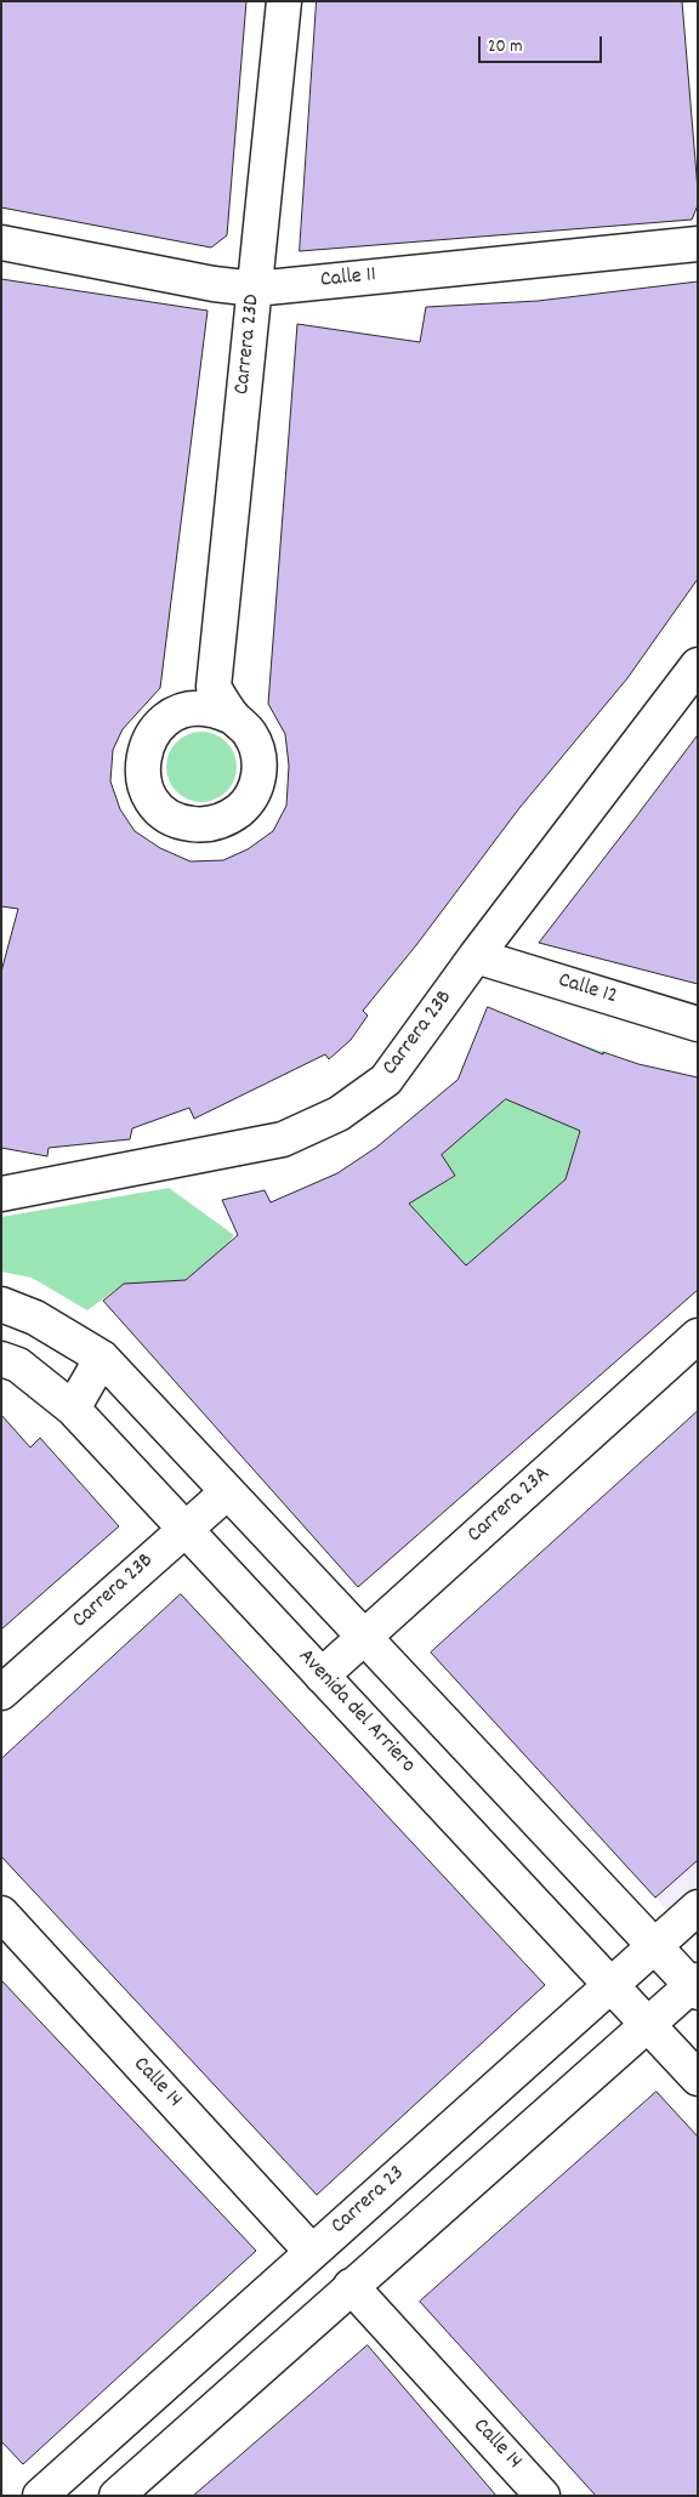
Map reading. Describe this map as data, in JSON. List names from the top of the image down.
{
  "streets": {
    "street": [
      "Calle 11",
      "Carrera 23D",
      "Calle 12",
      "Carrera 23B",
      "Carrera 23A",
      "Avenida del Arriero",
      "Calle 14",
      "Carrera 23"
    ]
  },
  "crossings": [
    ["Calle 11", "Carrera 23D"],
    ["Calle 12", "Carrera 23B"],
    ["Carrera 23B", "Avenida del Arriero"],
    ["Carrera 23A", "Avenida del Arriero"],
    ["Avenida del Arriero", "Carrera 23"],
    ["Calle 14", "Carrera 23"]
  ],
  "scale_bar": "20 m"
}
